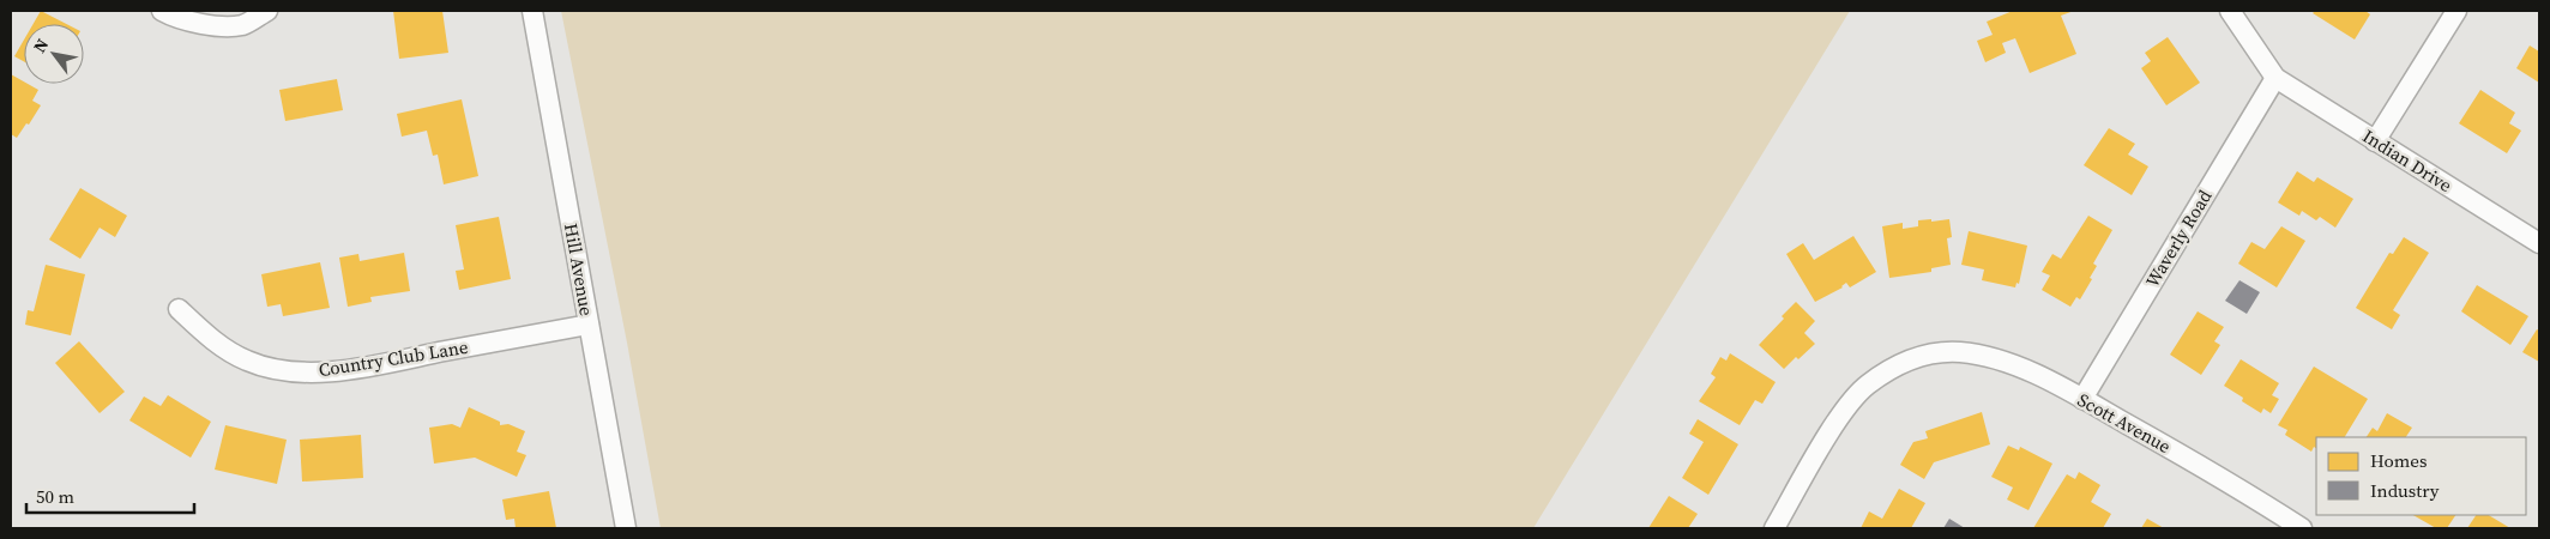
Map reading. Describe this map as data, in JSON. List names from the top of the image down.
{
  "streets": {
    "street": [
      "Indian Drive",
      "Waverly Road",
      "Hill Avenue",
      "Country Club Lane",
      "Scott Avenue"
    ]
  },
  "crossings": [
    ["Indian Drive", "Waverly Road"],
    ["Waverly Road", "Scott Avenue"],
    ["Hill Avenue", "Country Club Lane"]
  ],
  "legend": ["Homes", "Industry"],
  "scale_bar": "50 m",
  "north": "top left"
}
